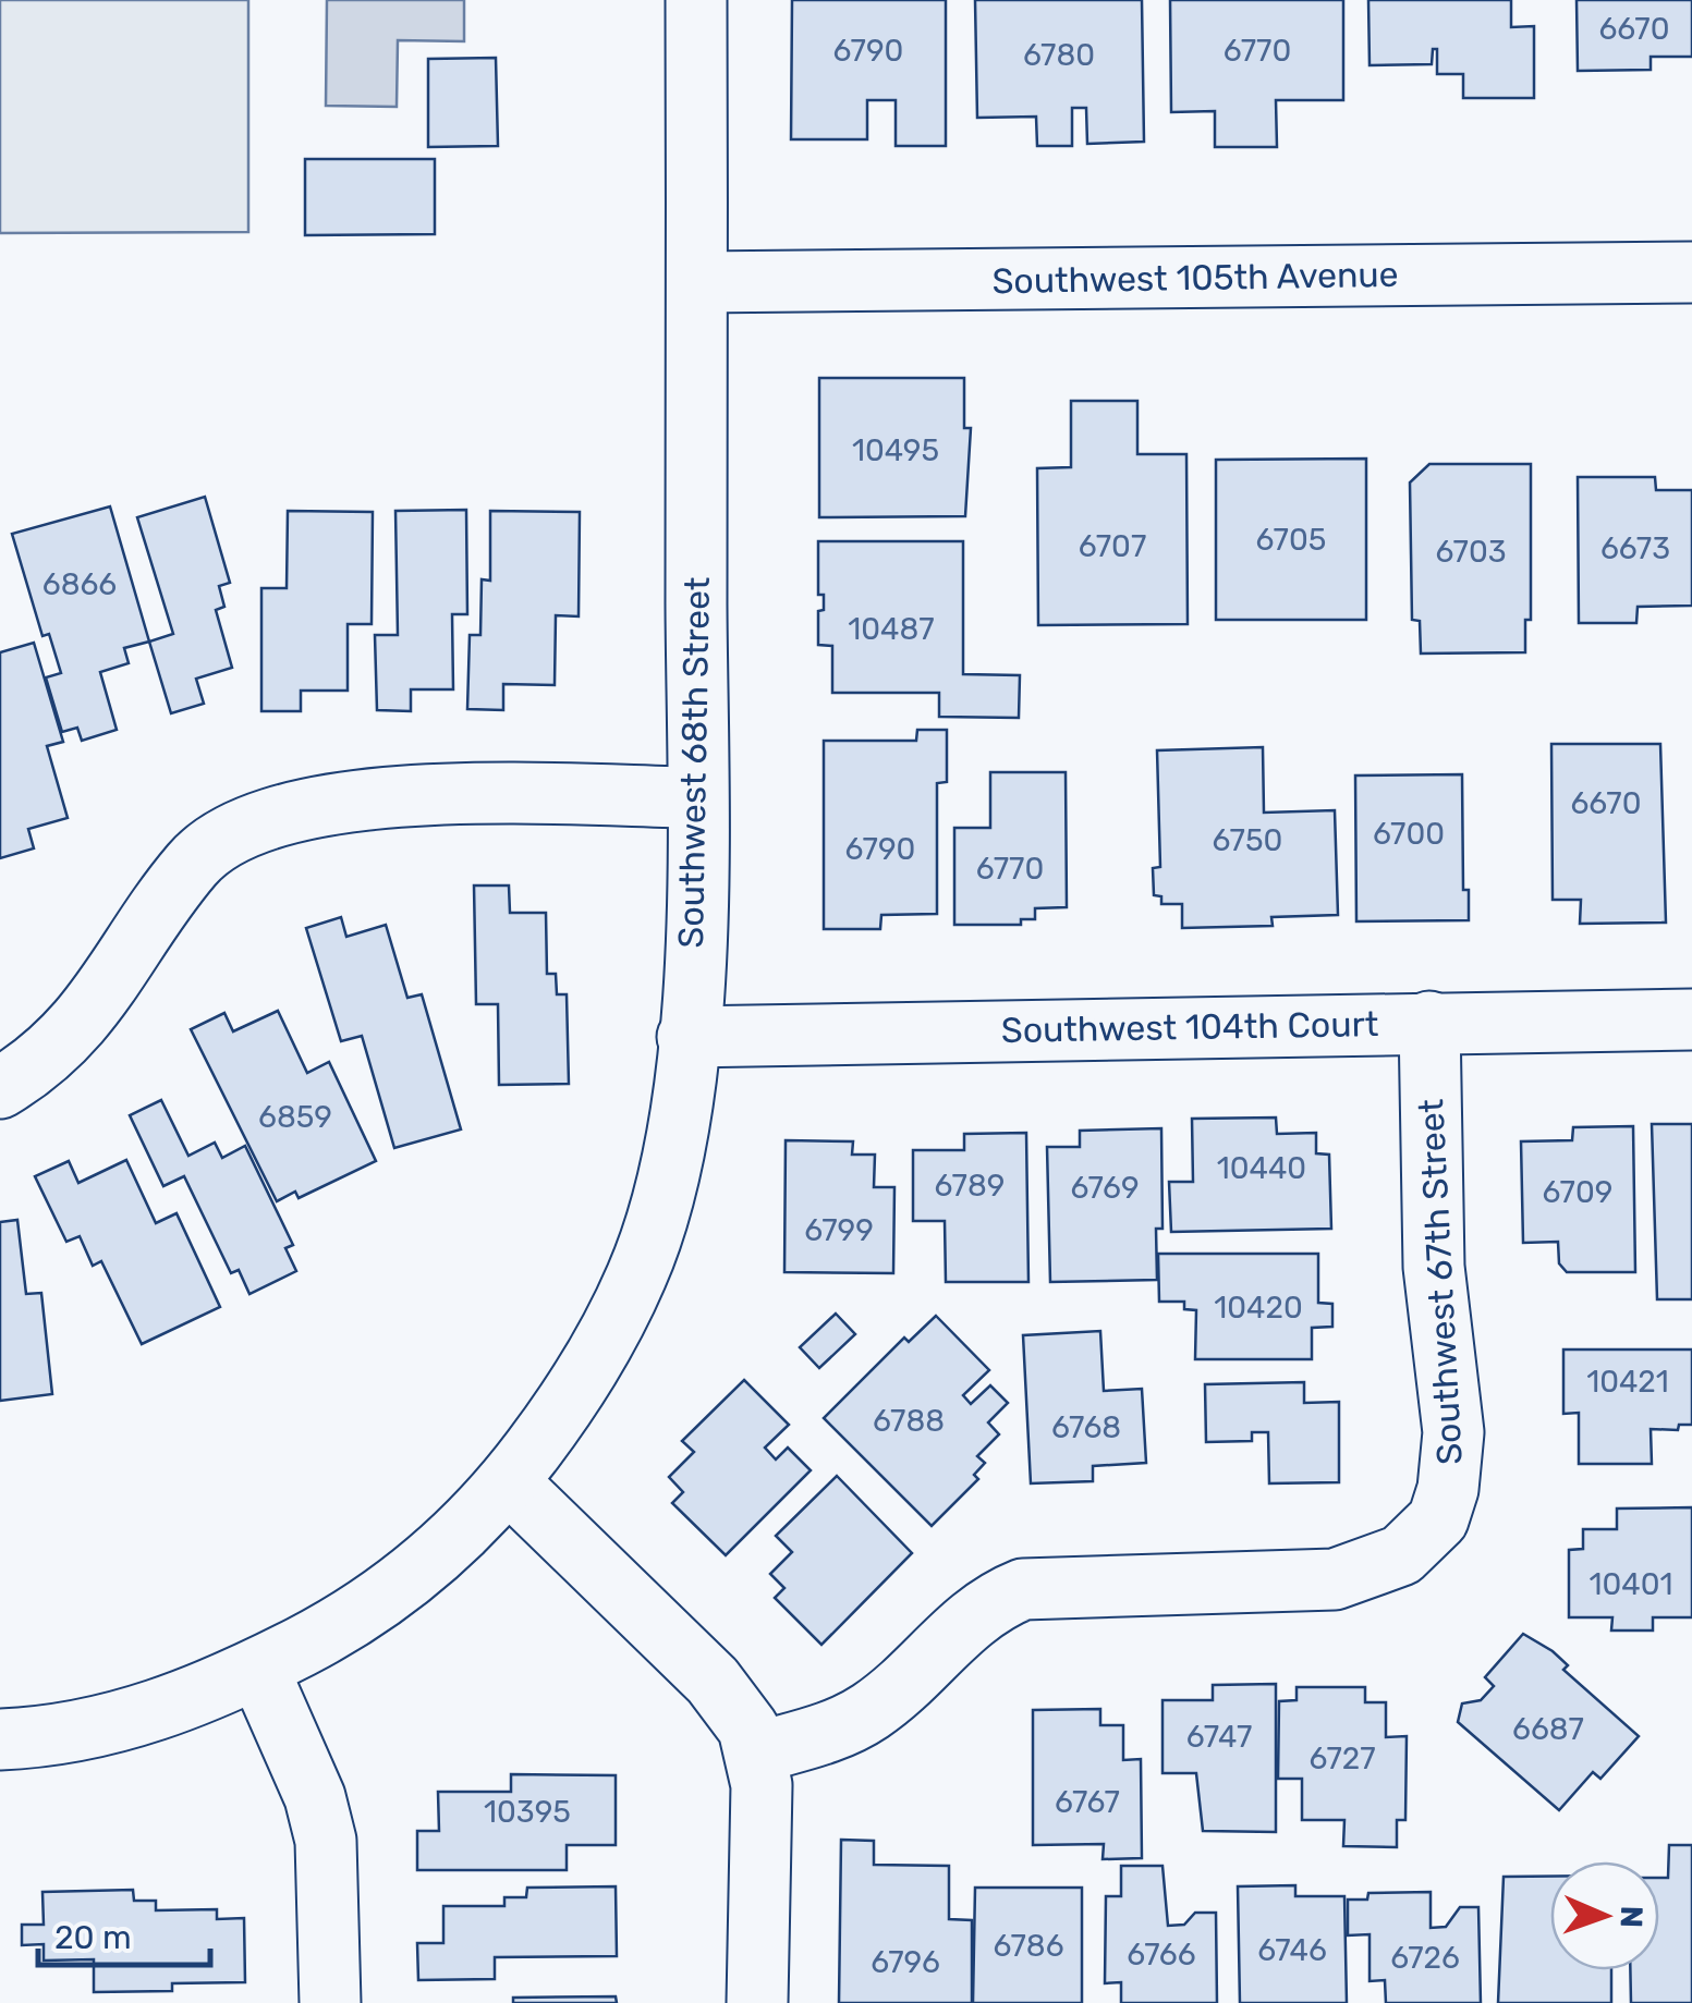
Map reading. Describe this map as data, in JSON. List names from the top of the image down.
{
  "streets": {
    "street": [
      "Southwest 105th Avenue",
      "Southwest 68th Street",
      "Southwest 104th Court",
      "Southwest 67th Street"
    ]
  },
  "crossings": [
    ["Southwest 105th Avenue", "Southwest 68th Street"],
    ["Southwest 68th Street", "Southwest 104th Court"],
    ["Southwest 104th Court", "Southwest 67th Street"]
  ],
  "house_numbers": [
    "6670",
    "6790",
    "6770",
    "6780",
    "10495",
    "6705",
    "6707",
    "6673",
    "6703",
    "6866",
    "10487",
    "6670",
    "6700",
    "6750",
    "6790",
    "6770",
    "6859",
    "10440",
    "6789",
    "6769",
    "6709",
    "6799",
    "10420",
    "10421",
    "6788",
    "6768",
    "10401",
    "6687",
    "6747",
    "6727",
    "6767",
    "10395",
    "6786",
    "6746",
    "6766",
    "6726",
    "6796"
  ],
  "scale_bar": "20 m",
  "north": "right"
}
